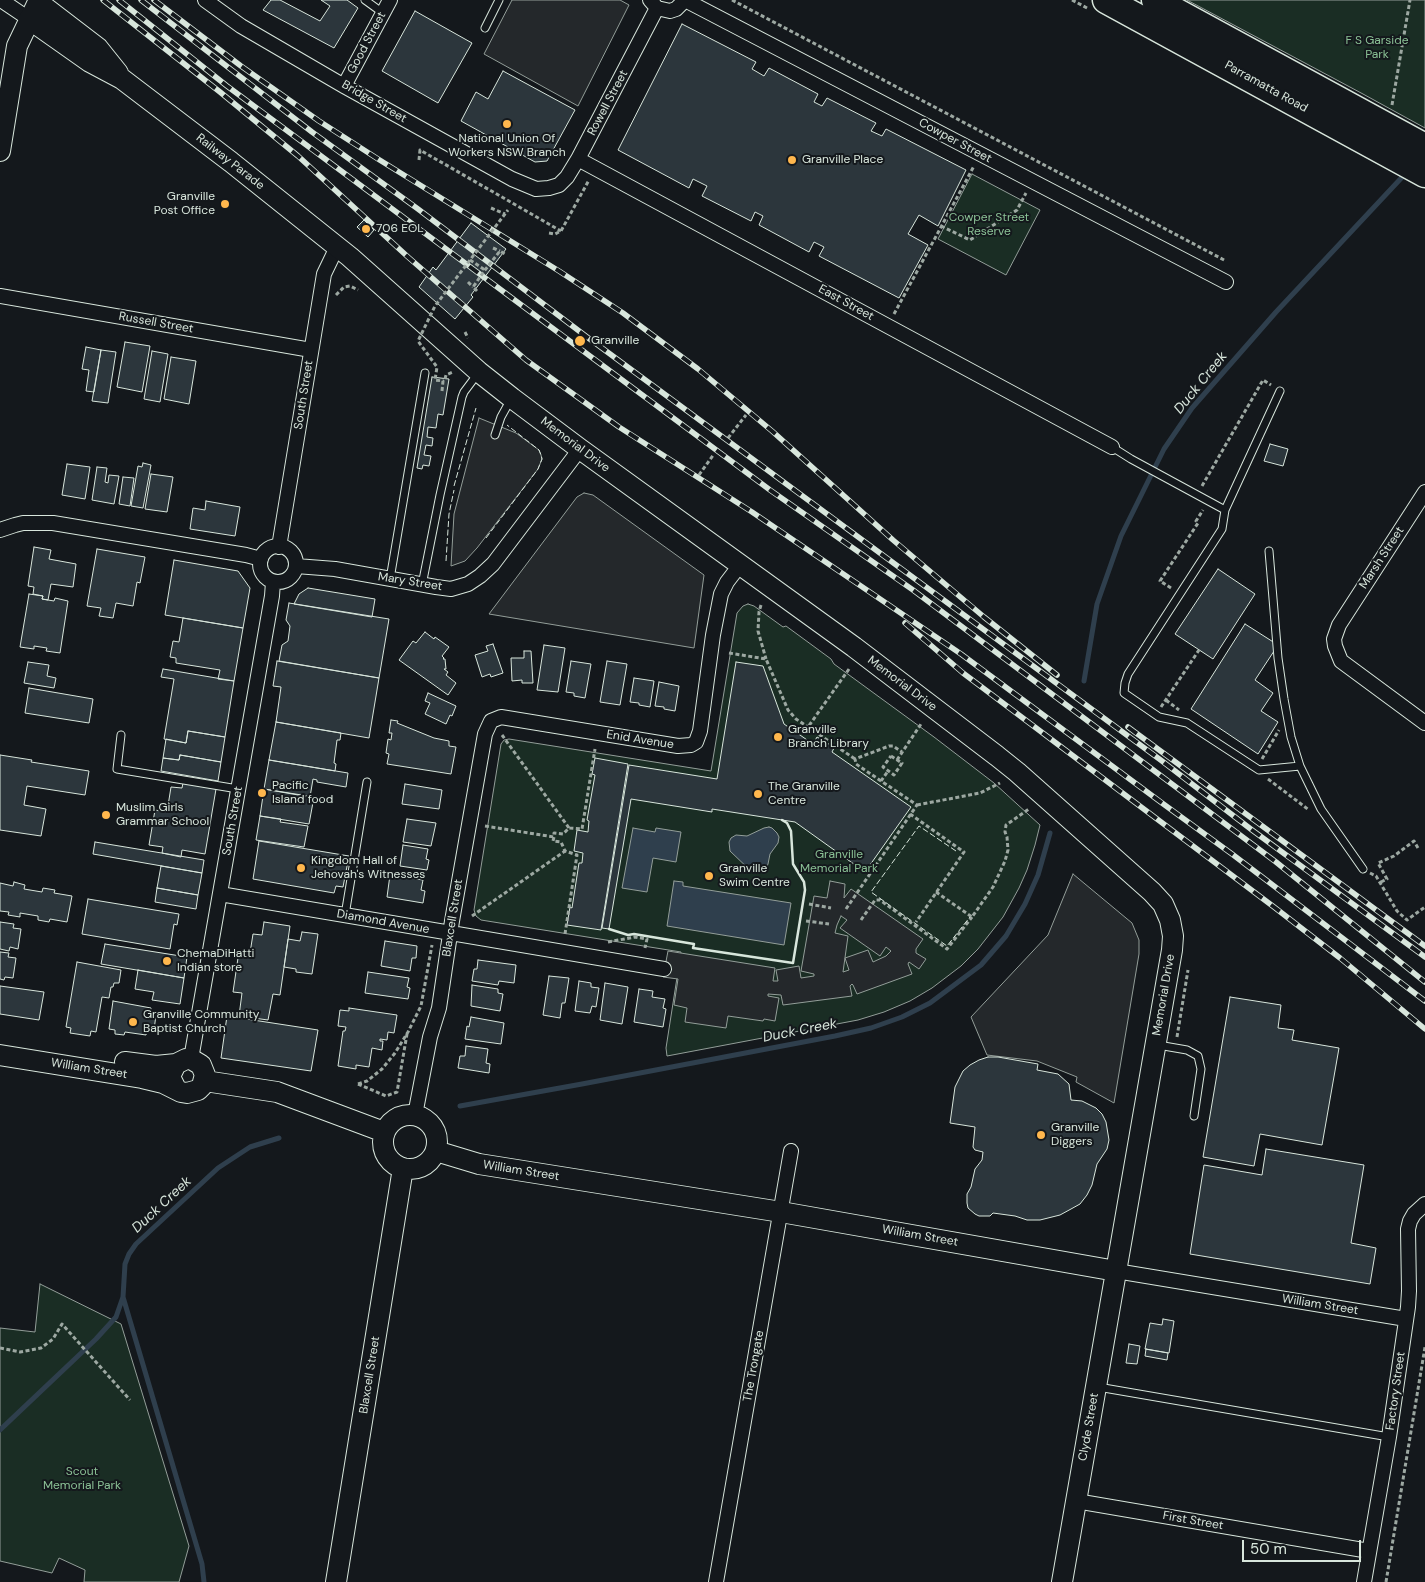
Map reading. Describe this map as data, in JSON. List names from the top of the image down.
{
  "streets": {
    "highway": ["Parramatta Road"],
    "main road": [
      "Railway Parade",
      "Memorial Drive",
      "Blaxcell Street",
      "William Street",
      "Clyde Street"
    ],
    "street": [
      "Good Street",
      "Bridge Street",
      "Rowell Street",
      "Cowper Street",
      "East Street",
      "Russell Street",
      "South Street",
      "Marsh Street",
      "Mary Street",
      "Enid Avenue",
      "Diamond Avenue",
      "The Trongate",
      "Factory Street",
      "First Street"
    ]
  },
  "crossings": [
    ["Good Street", "Bridge Street"],
    ["Bridge Street", "Rowell Street"],
    ["Rowell Street", "East Street"],
    ["Railway Parade", "South Street"],
    ["Railway Parade", "Memorial Drive"],
    ["Russell Street", "South Street"],
    ["South Street", "Memorial Drive"],
    ["South Street", "Mary Street"],
    ["South Street", "Diamond Avenue"],
    ["South Street", "William Street"],
    ["Memorial Drive", "Mary Street"],
    ["Memorial Drive", "Enid Avenue"],
    ["Memorial Drive", "William Street"],
    ["Memorial Drive", "Clyde Street"],
    ["Enid Avenue", "Blaxcell Street"],
    ["Blaxcell Street", "Diamond Avenue"],
    ["Blaxcell Street", "William Street"],
    ["William Street", "The Trongate"],
    ["William Street", "Factory Street"],
    ["William Street", "Clyde Street"],
    ["Factory Street", "First Street"],
    ["Clyde Street", "First Street"]
  ],
  "water": ["Duck Creek"],
  "parks": [
    "F S Garside Park",
    "Cowper Street Reserve",
    "Granville Memorial Park",
    "Scout Memorial Park"
  ],
  "places": [
    "National Union Of Workers NSW Branch",
    "Granville Place",
    "Granville Post Office",
    "706 EOL",
    "Granville",
    "Granville Branch Library",
    "Pacific Island food",
    "The Granville Centre",
    "Muslim Girls Grammar School",
    "Kingdom Hall of Jehovah's Witnesses",
    "Granville Swim Centre",
    "ChemaDiHatti Indian store",
    "Granville Community Baptist Church",
    "Granville Diggers"
  ],
  "scale_bar": "50 m"
}
